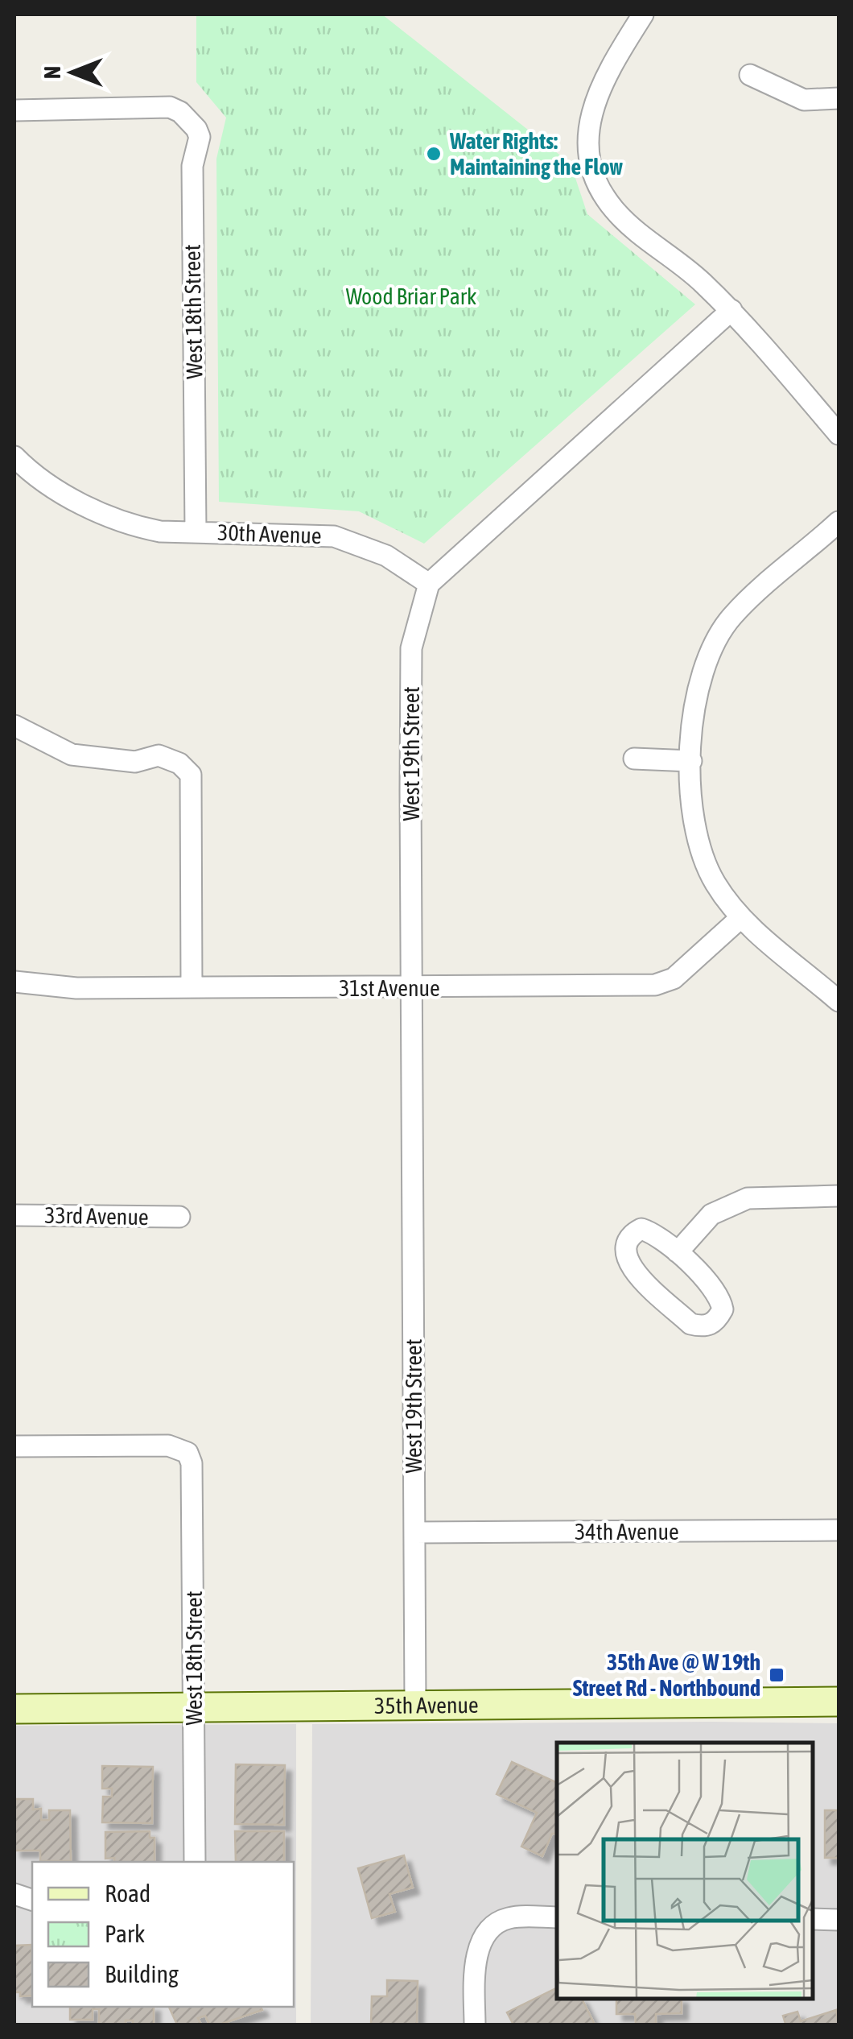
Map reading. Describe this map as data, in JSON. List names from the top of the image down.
{
  "streets": {
    "main road": ["35th Avenue"],
    "street": [
      "West 18th Street",
      "30th Avenue",
      "West 19th Street",
      "31st Avenue",
      "33rd Avenue",
      "34th Avenue"
    ]
  },
  "crossings": [
    ["West 18th Street", "30th Avenue"],
    ["West 18th Street", "35th Avenue"],
    ["30th Avenue", "West 19th Street"],
    ["West 19th Street", "31st Avenue"],
    ["West 19th Street", "34th Avenue"],
    ["West 19th Street", "35th Avenue"]
  ],
  "parks": ["Wood Briar Park"],
  "places": {
    "other": ["Water Rights: Maintaining the Flow"],
    "transit": ["35th Ave @ W 19th Street Rd - Northbound"]
  },
  "legend": ["Road", "Park", "Building"],
  "north": "left"
}
